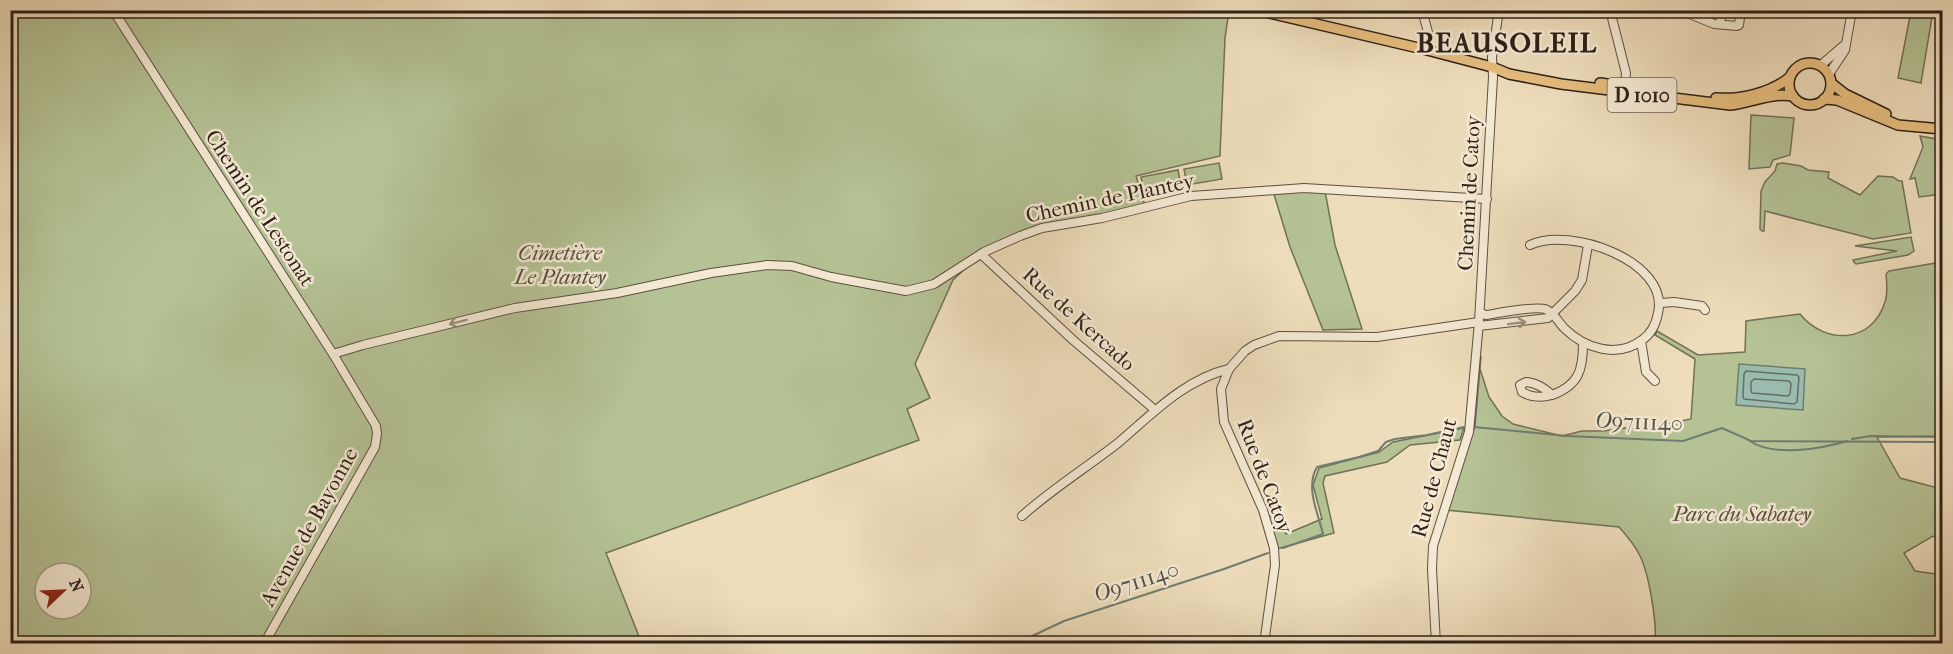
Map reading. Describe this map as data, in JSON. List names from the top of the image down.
{
  "streets": {
    "main road": ["D 1010"],
    "street": [
      "Chemin de Catoy",
      "Chemin de Plantey",
      "Chemin de Lestonat",
      "Rue de Kercado",
      "Rue de Catoy",
      "Rue de Chaut",
      "Avenue de Bayonne"
    ]
  },
  "crossings": [
    ["D 1010", "Chemin de Catoy"],
    ["Chemin de Catoy", "Chemin de Plantey"],
    ["Chemin de Catoy", "Rue de Chaut"],
    ["Chemin de Plantey", "Chemin de Lestonat"],
    ["Chemin de Plantey", "Rue de Kercado"],
    ["Chemin de Lestonat", "Avenue de Bayonne"]
  ],
  "one_way": ["Chemin de Plantey"],
  "districts": ["BEAUSOLEIL"],
  "water": ["O9711140"],
  "parks": ["Cimetière Le Plantey", "Parc du Sabatey"],
  "north": "top right"
}
